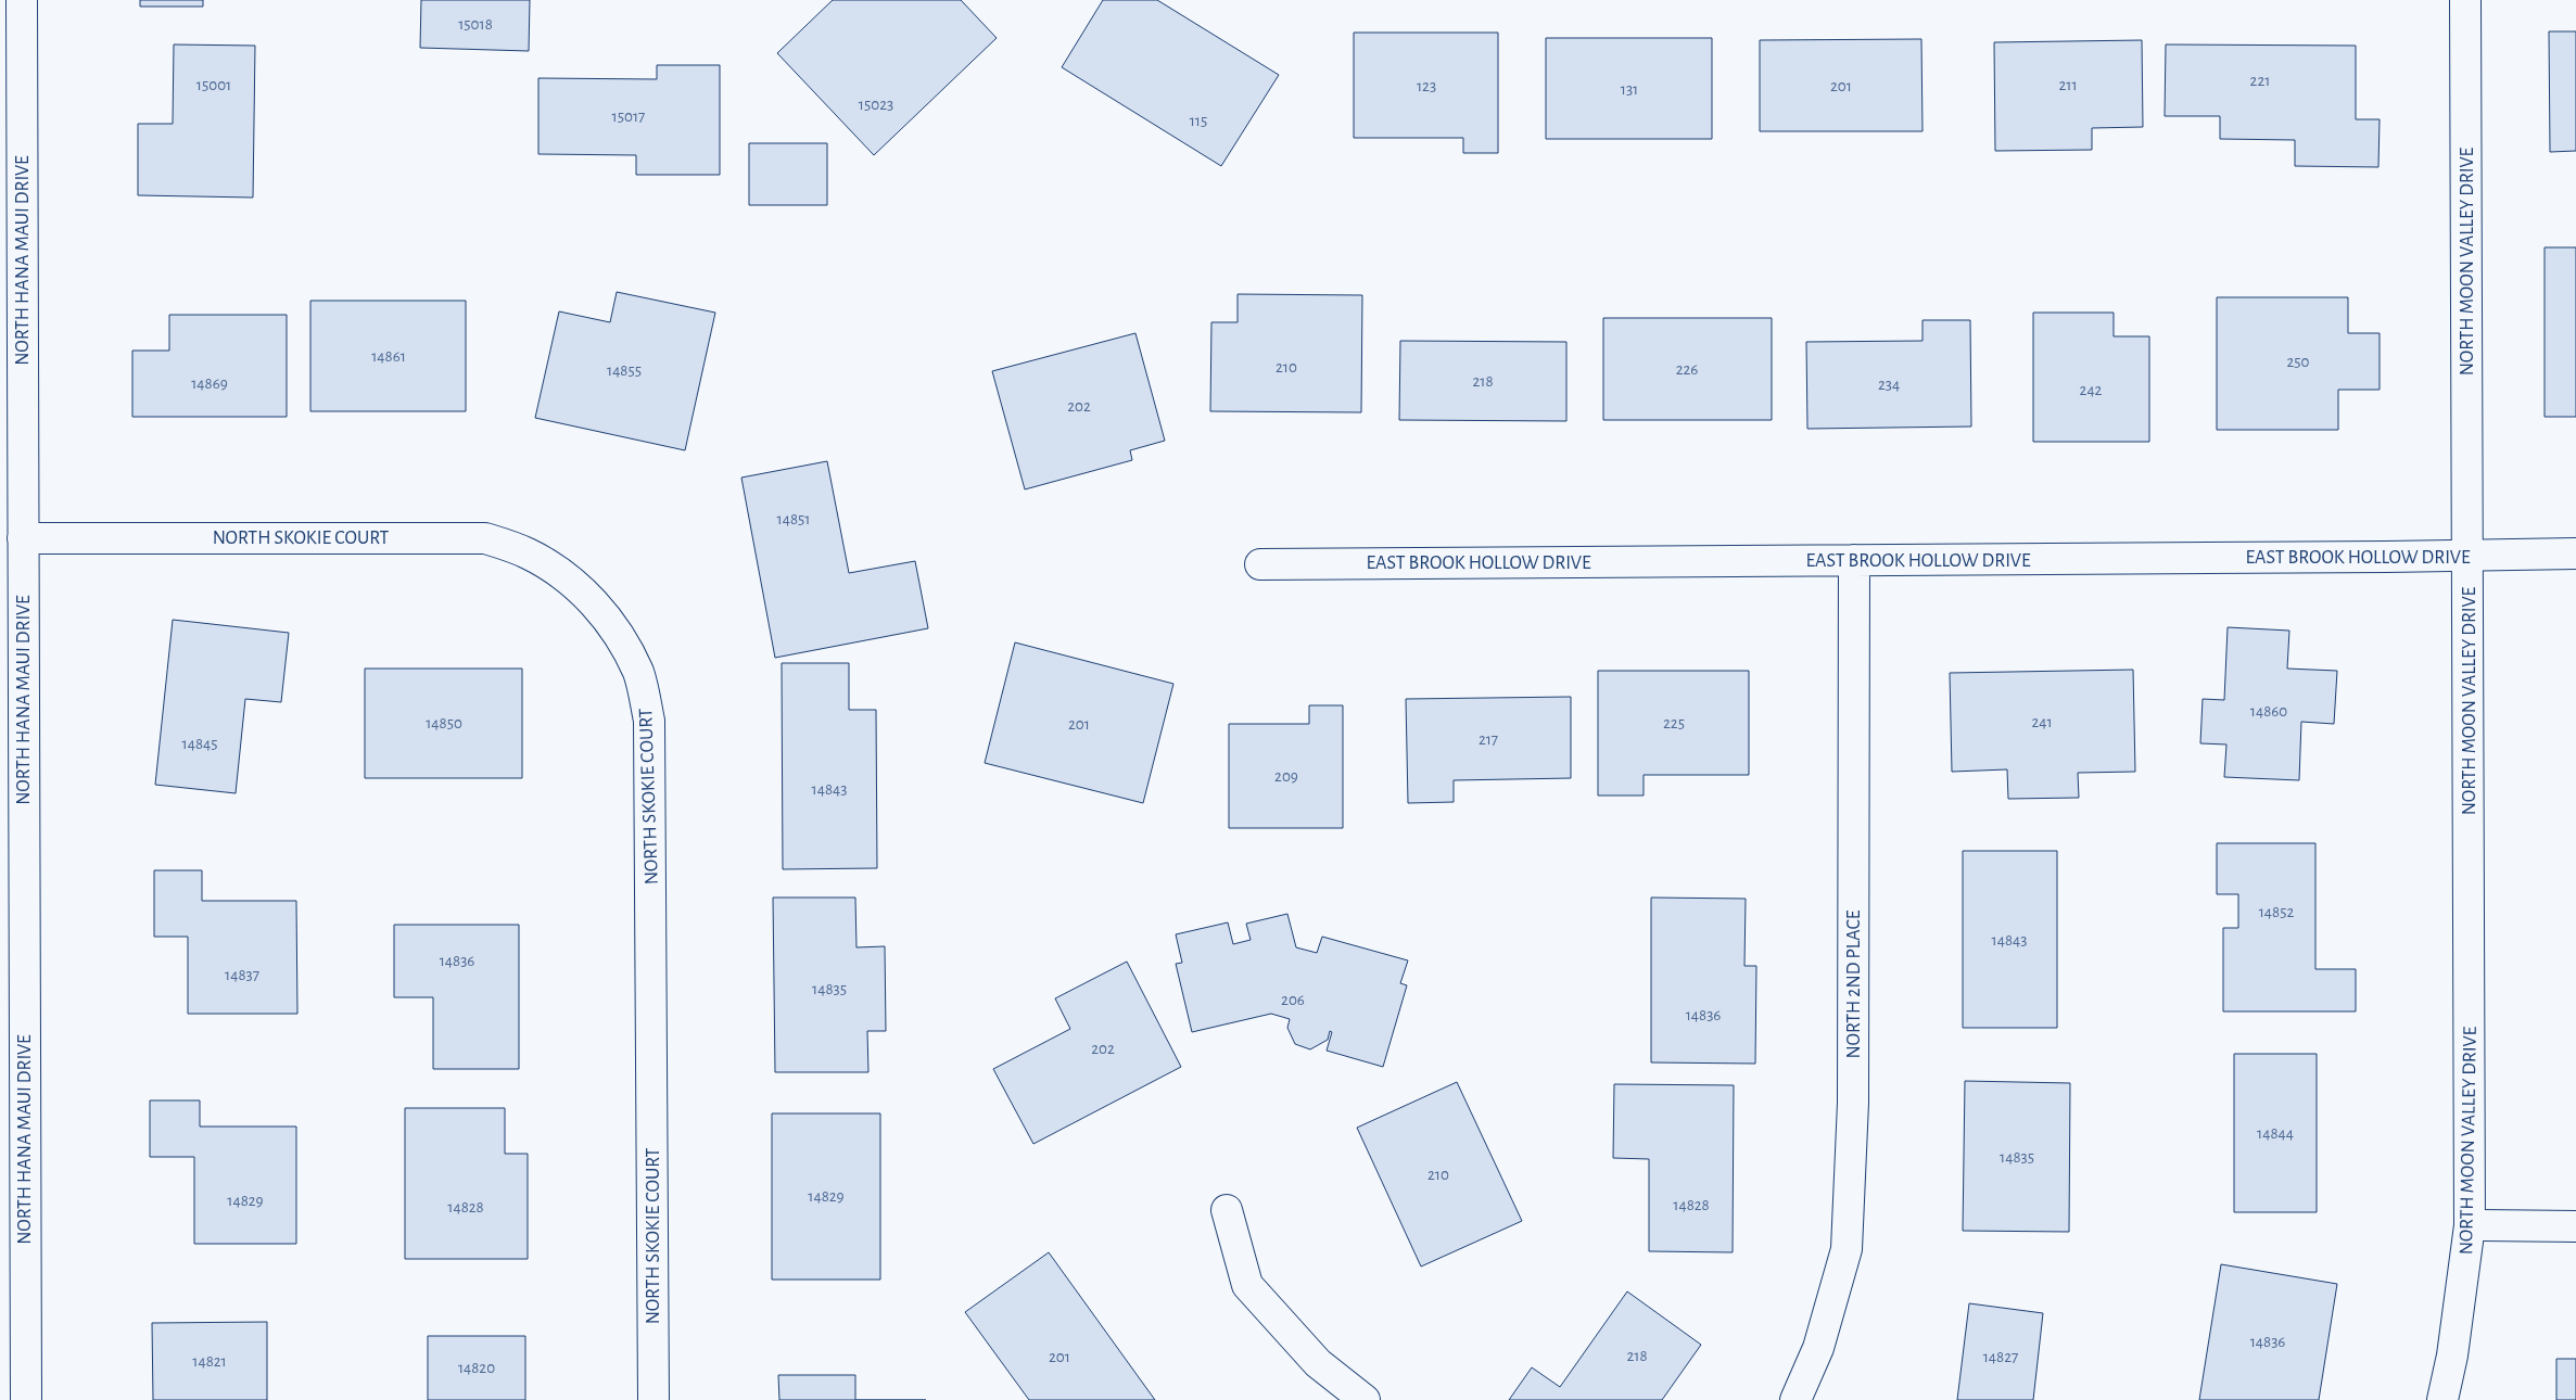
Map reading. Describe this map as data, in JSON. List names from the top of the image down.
{
  "streets": {
    "street": [
      "NORTH HANA MAUI DRIVE",
      "NORTH MOON VALLEY DRIVE",
      "NORTH SKOKIE COURT",
      "EAST BROOK HOLLOW DRIVE",
      "NORTH 2ND PLACE"
    ]
  },
  "crossings": [
    ["NORTH HANA MAUI DRIVE", "NORTH SKOKIE COURT"],
    ["NORTH MOON VALLEY DRIVE", "EAST BROOK HOLLOW DRIVE"],
    ["EAST BROOK HOLLOW DRIVE", "NORTH 2ND PLACE"]
  ],
  "house_numbers": [
    "15018",
    "221",
    "15001",
    "211",
    "123",
    "201",
    "131",
    "15023",
    "15017",
    "115",
    "14861",
    "250",
    "210",
    "226",
    "14855",
    "218",
    "14869",
    "234",
    "242",
    "202",
    "14851",
    "14860",
    "241",
    "14850",
    "225",
    "201",
    "217",
    "14845",
    "209",
    "14843",
    "14852",
    "14843",
    "14836",
    "14837",
    "14835",
    "206",
    "14836",
    "202",
    "14844",
    "14835",
    "210",
    "14829",
    "14829",
    "14828",
    "14828",
    "14836",
    "218",
    "201",
    "14827",
    "14821",
    "14820"
  ]
}
